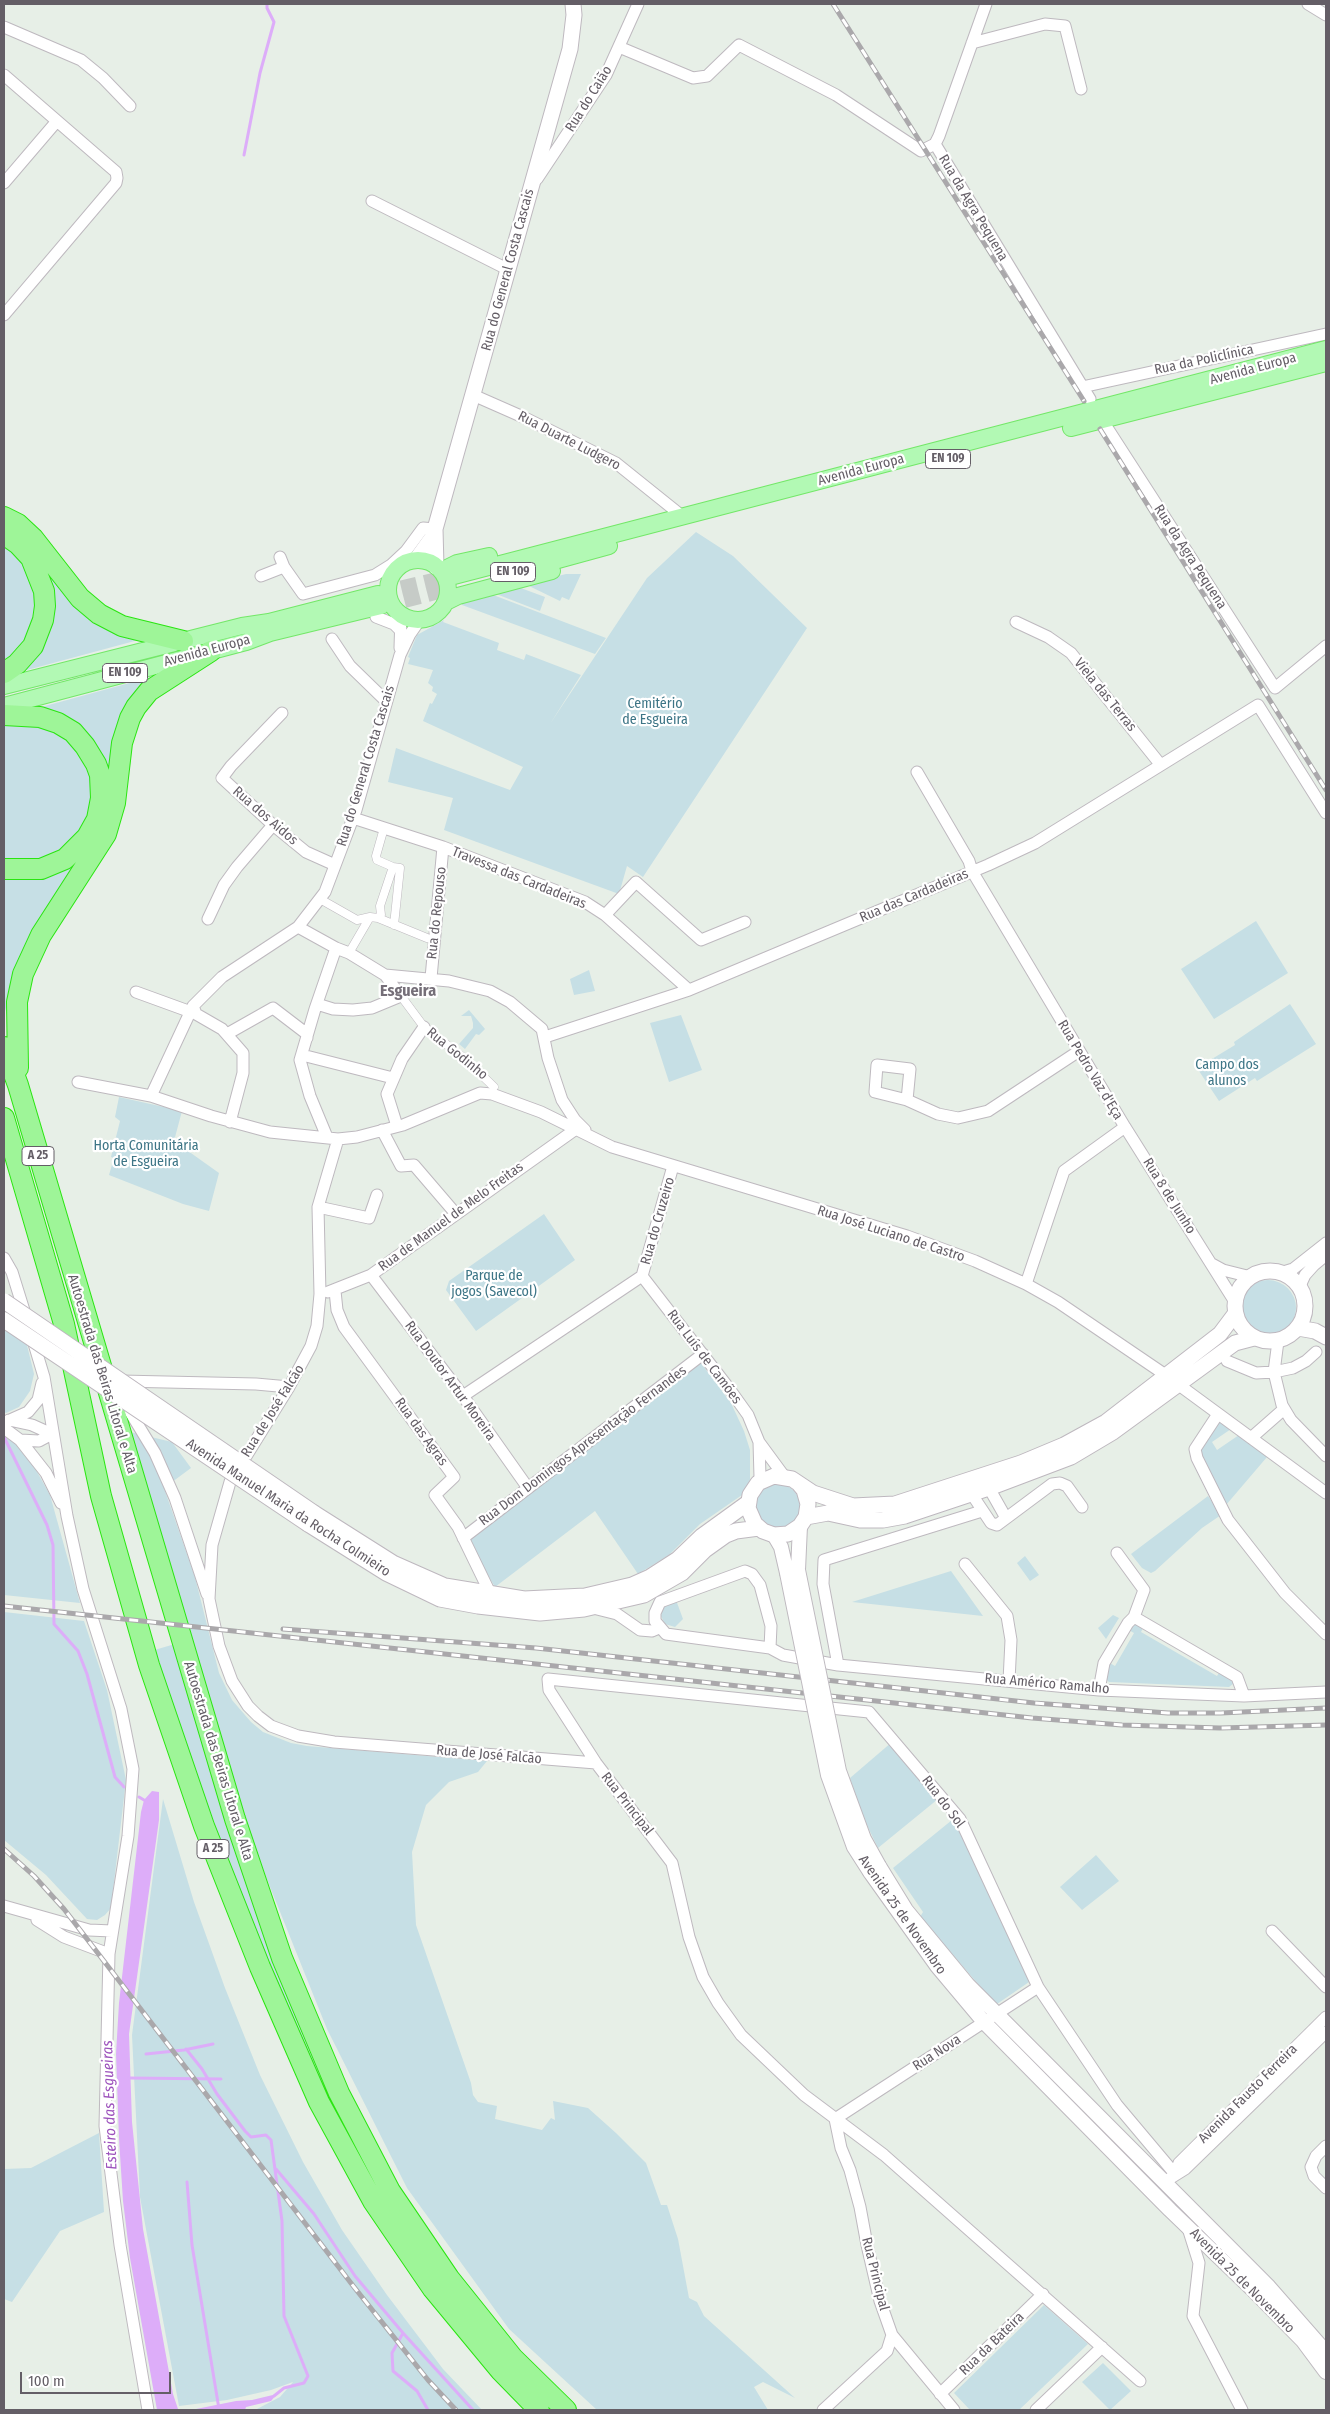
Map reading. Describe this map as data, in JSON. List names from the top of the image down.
{
  "streets": {
    "highway": ["A 25", "Autoestrada das Beiras Litoral e Alta"],
    "main road": [
      "Rua do General Costa Cascais",
      "Avenida Europa",
      "EN 109",
      "Avenida Manuel Maria da Rocha Colmieiro"
    ],
    "street": [
      "Rua do Caião",
      "Rua da Agra Pequena",
      "Rua da Policlínica",
      "Rua Duarte Ludgero",
      "Viela das Terras",
      "Rua dos Aidos",
      "Travessa das Cardadeiras",
      "Rua das Cardadeiras",
      "Rua do Repouso",
      "Rua Godinho",
      "Rua Pedro Vaz d'Eça",
      "Rua 8 de Junho",
      "Rua de Manuel de Melo Freitas",
      "Rua do Cruzeiro",
      "Rua José Luciano de Castro",
      "Rua Luís de Camões",
      "Rua Doutor Artur Moreira",
      "Rua de José Falcão",
      "Rua das Agras",
      "Rua Dom Domingos Apresentação Fernandes",
      "Rua Américo Ramalho",
      "Rua do Sol",
      "Rua Principal",
      "Avenida 25 de Novembro",
      "Rua Nova",
      "Avenida Fausto Ferreira",
      "Rua da Bateira"
    ]
  },
  "crossings": [
    ["Rua do Caião", "Rua do General Costa Cascais"],
    ["Rua da Agra Pequena", "Rua da Policlínica"],
    ["Rua do General Costa Cascais", "Avenida Europa"],
    ["Rua do General Costa Cascais", "Rua Duarte Ludgero"],
    ["Rua do General Costa Cascais", "Rua dos Aidos"],
    ["Rua do General Costa Cascais", "Travessa das Cardadeiras"],
    ["Rua do General Costa Cascais", "Rua José Luciano de Castro"],
    ["Avenida Europa", "Rua Duarte Ludgero"],
    ["Viela das Terras", "Rua das Cardadeiras"],
    ["Travessa das Cardadeiras", "Rua das Cardadeiras"],
    ["Travessa das Cardadeiras", "Rua do Repouso"],
    ["Rua das Cardadeiras", "Rua Pedro Vaz d'Eça"],
    ["Rua Pedro Vaz d'Eça", "Rua 8 de Junho"],
    ["Rua Pedro Vaz d'Eça", "Rua José Luciano de Castro"],
    ["Rua de Manuel de Melo Freitas", "Rua José Luciano de Castro"],
    ["Rua de Manuel de Melo Freitas", "Rua Doutor Artur Moreira"],
    ["Rua de Manuel de Melo Freitas", "Rua de José Falcão"],
    ["Rua de Manuel de Melo Freitas", "Rua das Agras"],
    ["Rua do Cruzeiro", "Rua José Luciano de Castro"],
    ["Rua do Cruzeiro", "Rua Luís de Camões"],
    ["Rua José Luciano de Castro", "Rua de José Falcão"],
    ["Rua Luís de Camões", "Rua Dom Domingos Apresentação Fernandes"],
    ["Rua Luís de Camões", "Avenida Manuel Maria da Rocha Colmieiro"],
    ["Rua Luís de Camões", "Avenida 25 de Novembro"],
    ["Rua Doutor Artur Moreira", "Rua Dom Domingos Apresentação Fernandes"],
    ["Rua de José Falcão", "Rua Principal"],
    ["Rua das Agras", "Rua Dom Domingos Apresentação Fernandes"],
    ["Rua das Agras", "Avenida Manuel Maria da Rocha Colmieiro"],
    ["Avenida Manuel Maria da Rocha Colmieiro", "Rua Américo Ramalho"],
    ["Avenida Manuel Maria da Rocha Colmieiro", "Avenida 25 de Novembro"],
    ["Rua do Sol", "Rua Principal"],
    ["Rua do Sol", "Avenida 25 de Novembro"],
    ["Rua do Sol", "Rua Nova"],
    ["Rua do Sol", "Avenida Fausto Ferreira"],
    ["Rua Principal", "Rua Nova"],
    ["Rua Principal", "Rua da Bateira"],
    ["Avenida 25 de Novembro", "Rua Nova"],
    ["Avenida 25 de Novembro", "Avenida Fausto Ferreira"]
  ],
  "districts": ["Esgueira"],
  "water": ["Esteiro das Esgueiras"],
  "parks": [
    "Cemitério de Esgueira",
    "Campo dos alunos",
    "Horta Comunitária de Esgueira",
    "Parque de jogos (Savecol)"
  ],
  "scale_bar": "100 m"
}
